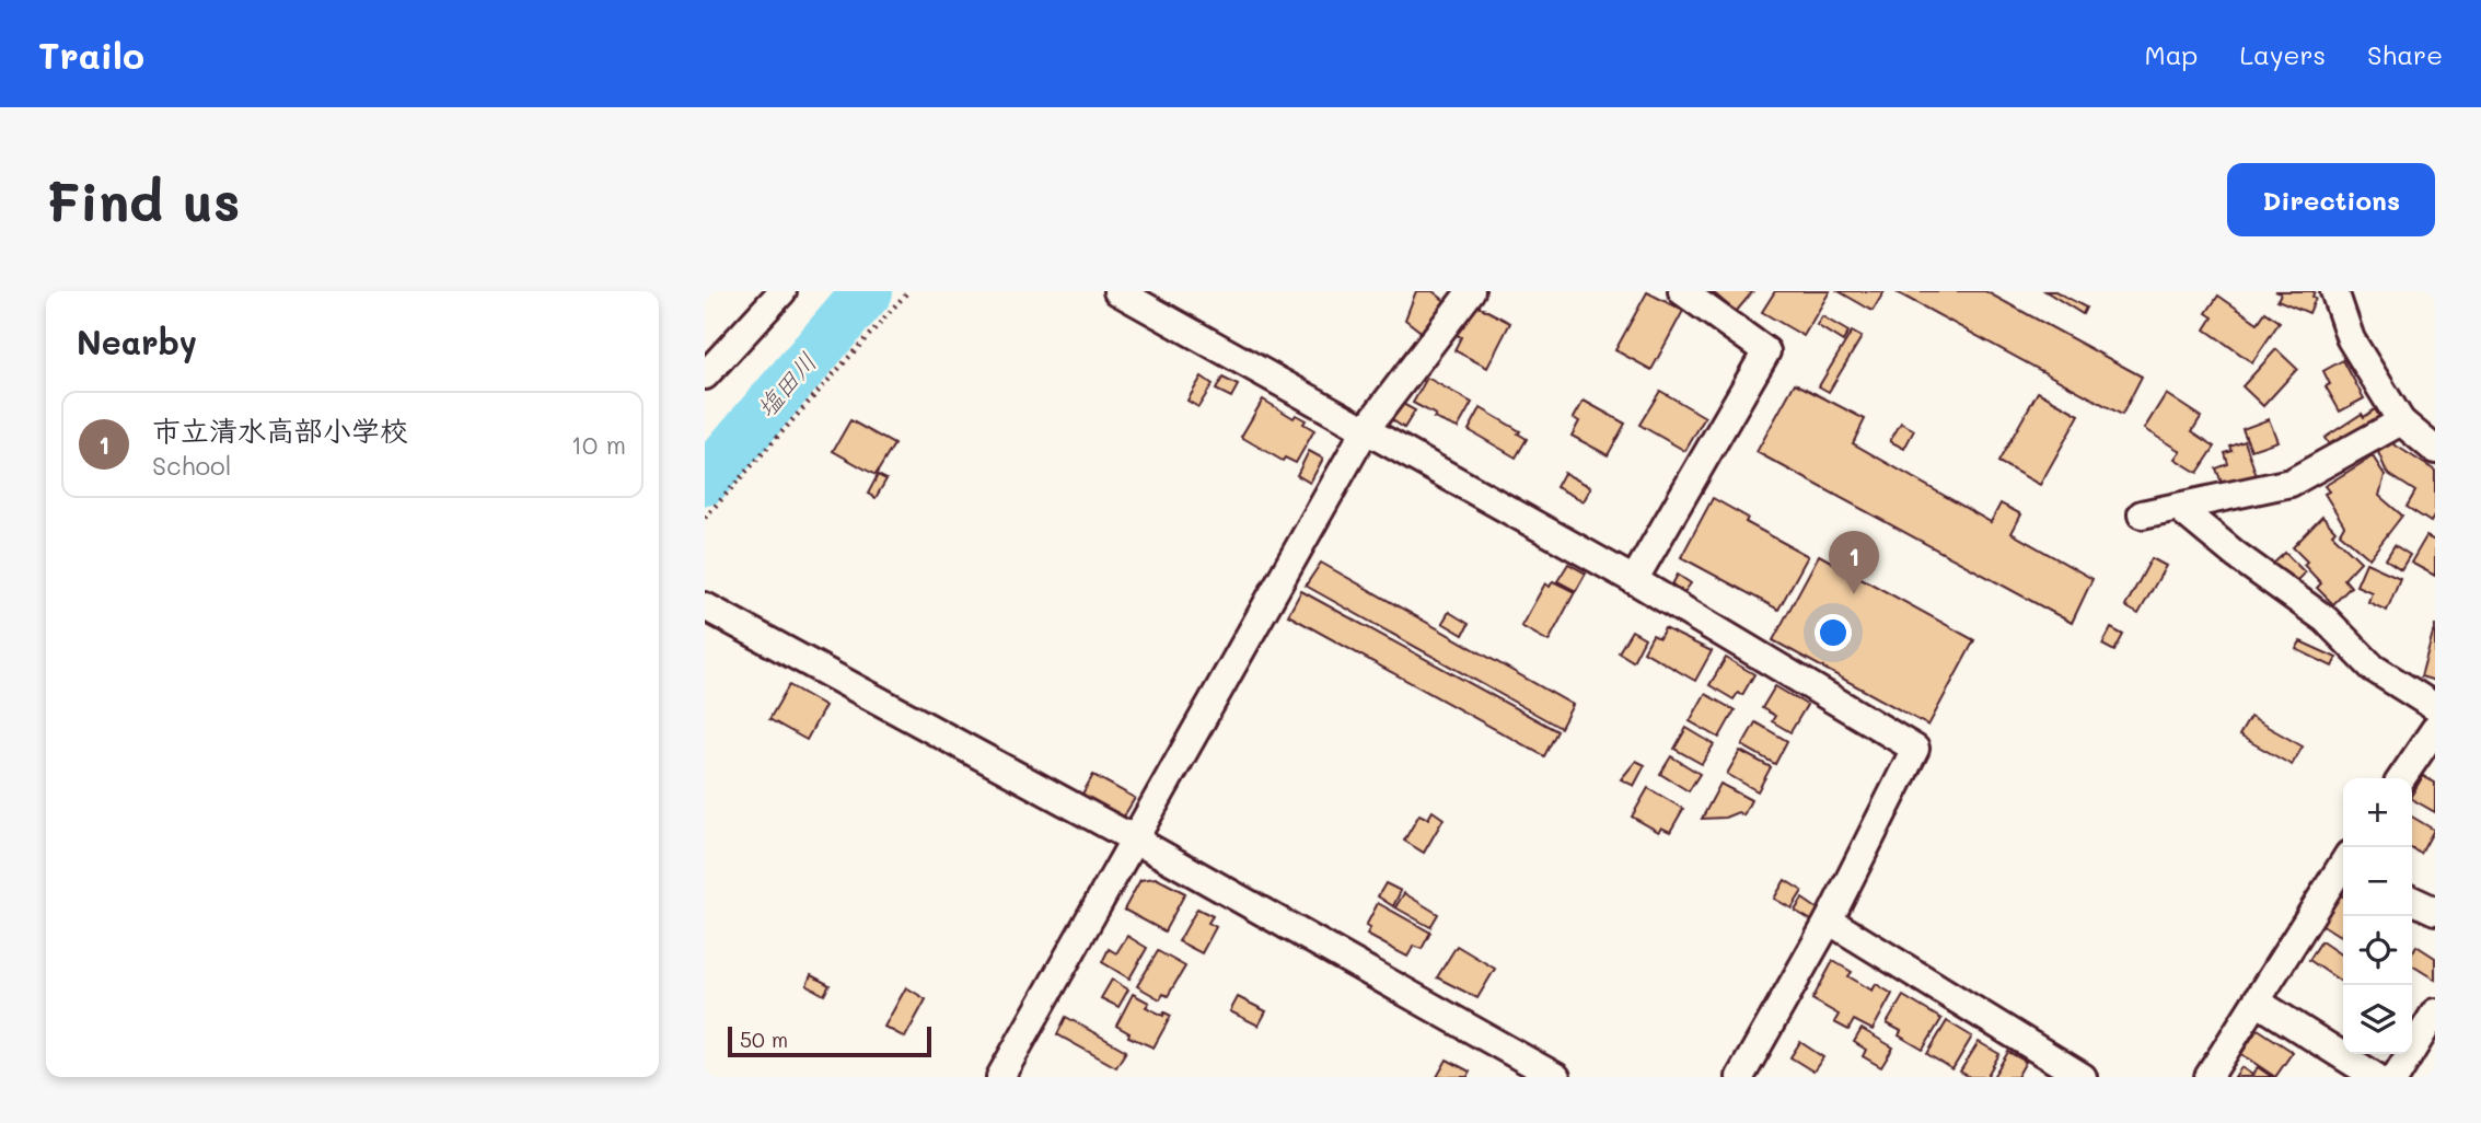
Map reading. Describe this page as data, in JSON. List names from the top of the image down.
{
  "water": ["塩田川"],
  "scale_bar": "50 m",
  "page": {
    "header": "Trailo",
    "nav": ["Map", "Layers", "Share"],
    "buttons": "Directions",
    "title": "Find us",
    "heading": "Nearby",
    "list": [
      {
        "mark": "1",
        "name": "市立清水高部小学校",
        "note": "School",
        "value": "10 m"
      }
    ],
    "pins": "1",
    "map_buttons": ["+", "−"],
    "scale": "50 m"
  }
}
